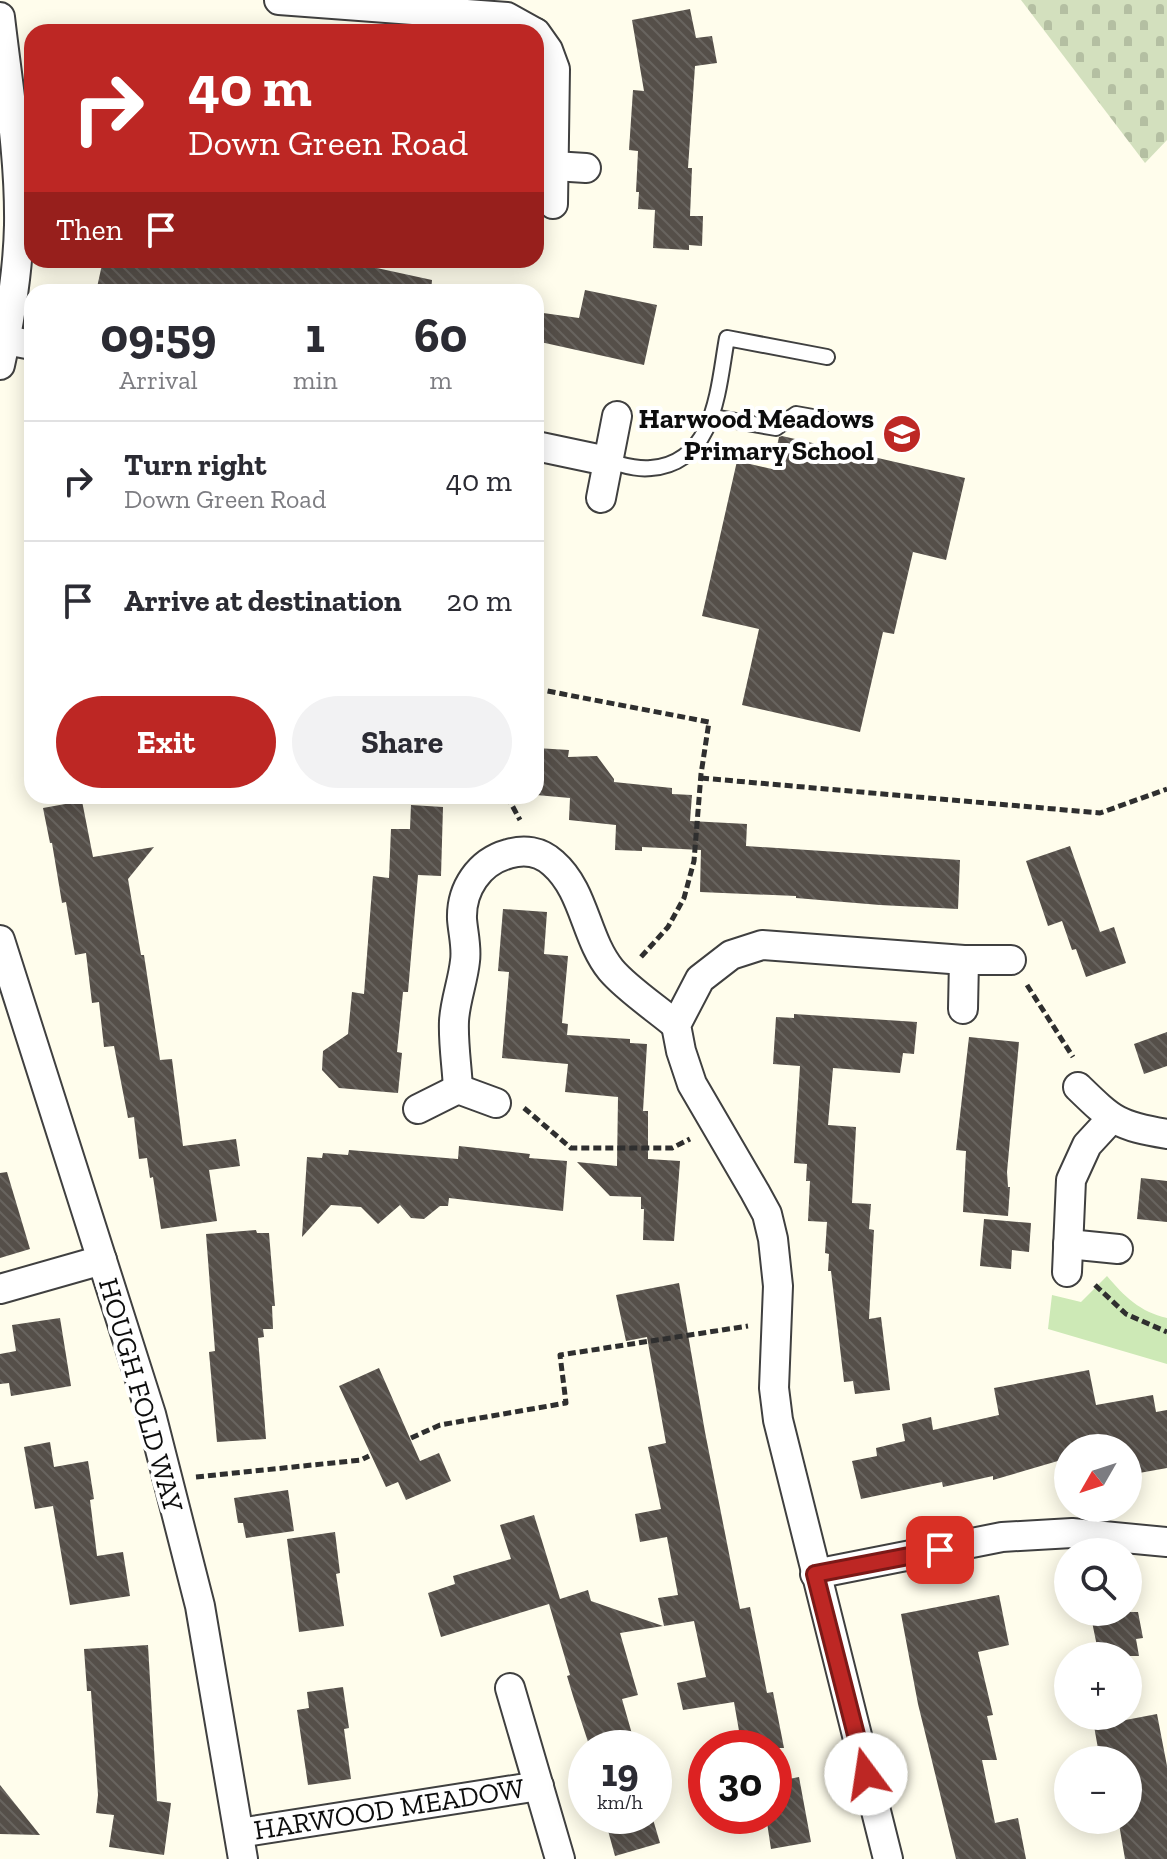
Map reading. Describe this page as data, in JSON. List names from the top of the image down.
{
  "streets": {
    "street": ["HOUGH FOLD WAY", "HARWOOD MEADOW"]
  },
  "crossings": [
    ["HOUGH FOLD WAY", "HARWOOD MEADOW"]
  ],
  "places": {
    "school or university": ["Harwood Meadows Primary School"]
  },
  "north": "bottom left",
  "page": {
    "turn": ["40 m", "Down Green Road"],
    "then": "Then",
    "eta": [
      "09:59",
      "Arrival",
      "1",
      "min",
      "60",
      "m"
    ],
    "list": [
      {
        "name": "Turn right",
        "note": "Down Green Road",
        "value": "40 m"
      },
      {
        "name": "Arrive at destination",
        "value": "20 m"
      }
    ],
    "buttons": ["Exit", "Share"],
    "map_buttons": ["+", "−"],
    "speed": "19 km/h",
    "limit": "30"
  }
}
